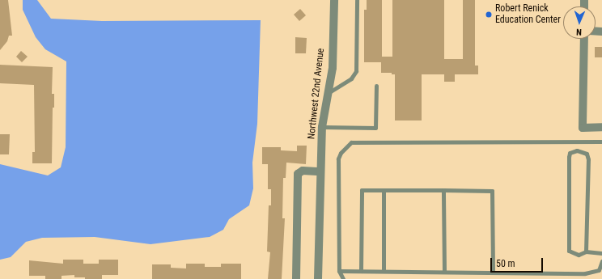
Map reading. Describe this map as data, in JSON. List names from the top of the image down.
{
  "streets": {
    "street": ["Northwest 22nd Avenue"]
  },
  "places": ["Robert Renick Education Center"],
  "scale_bar": "50 m",
  "north": "bottom"
}
